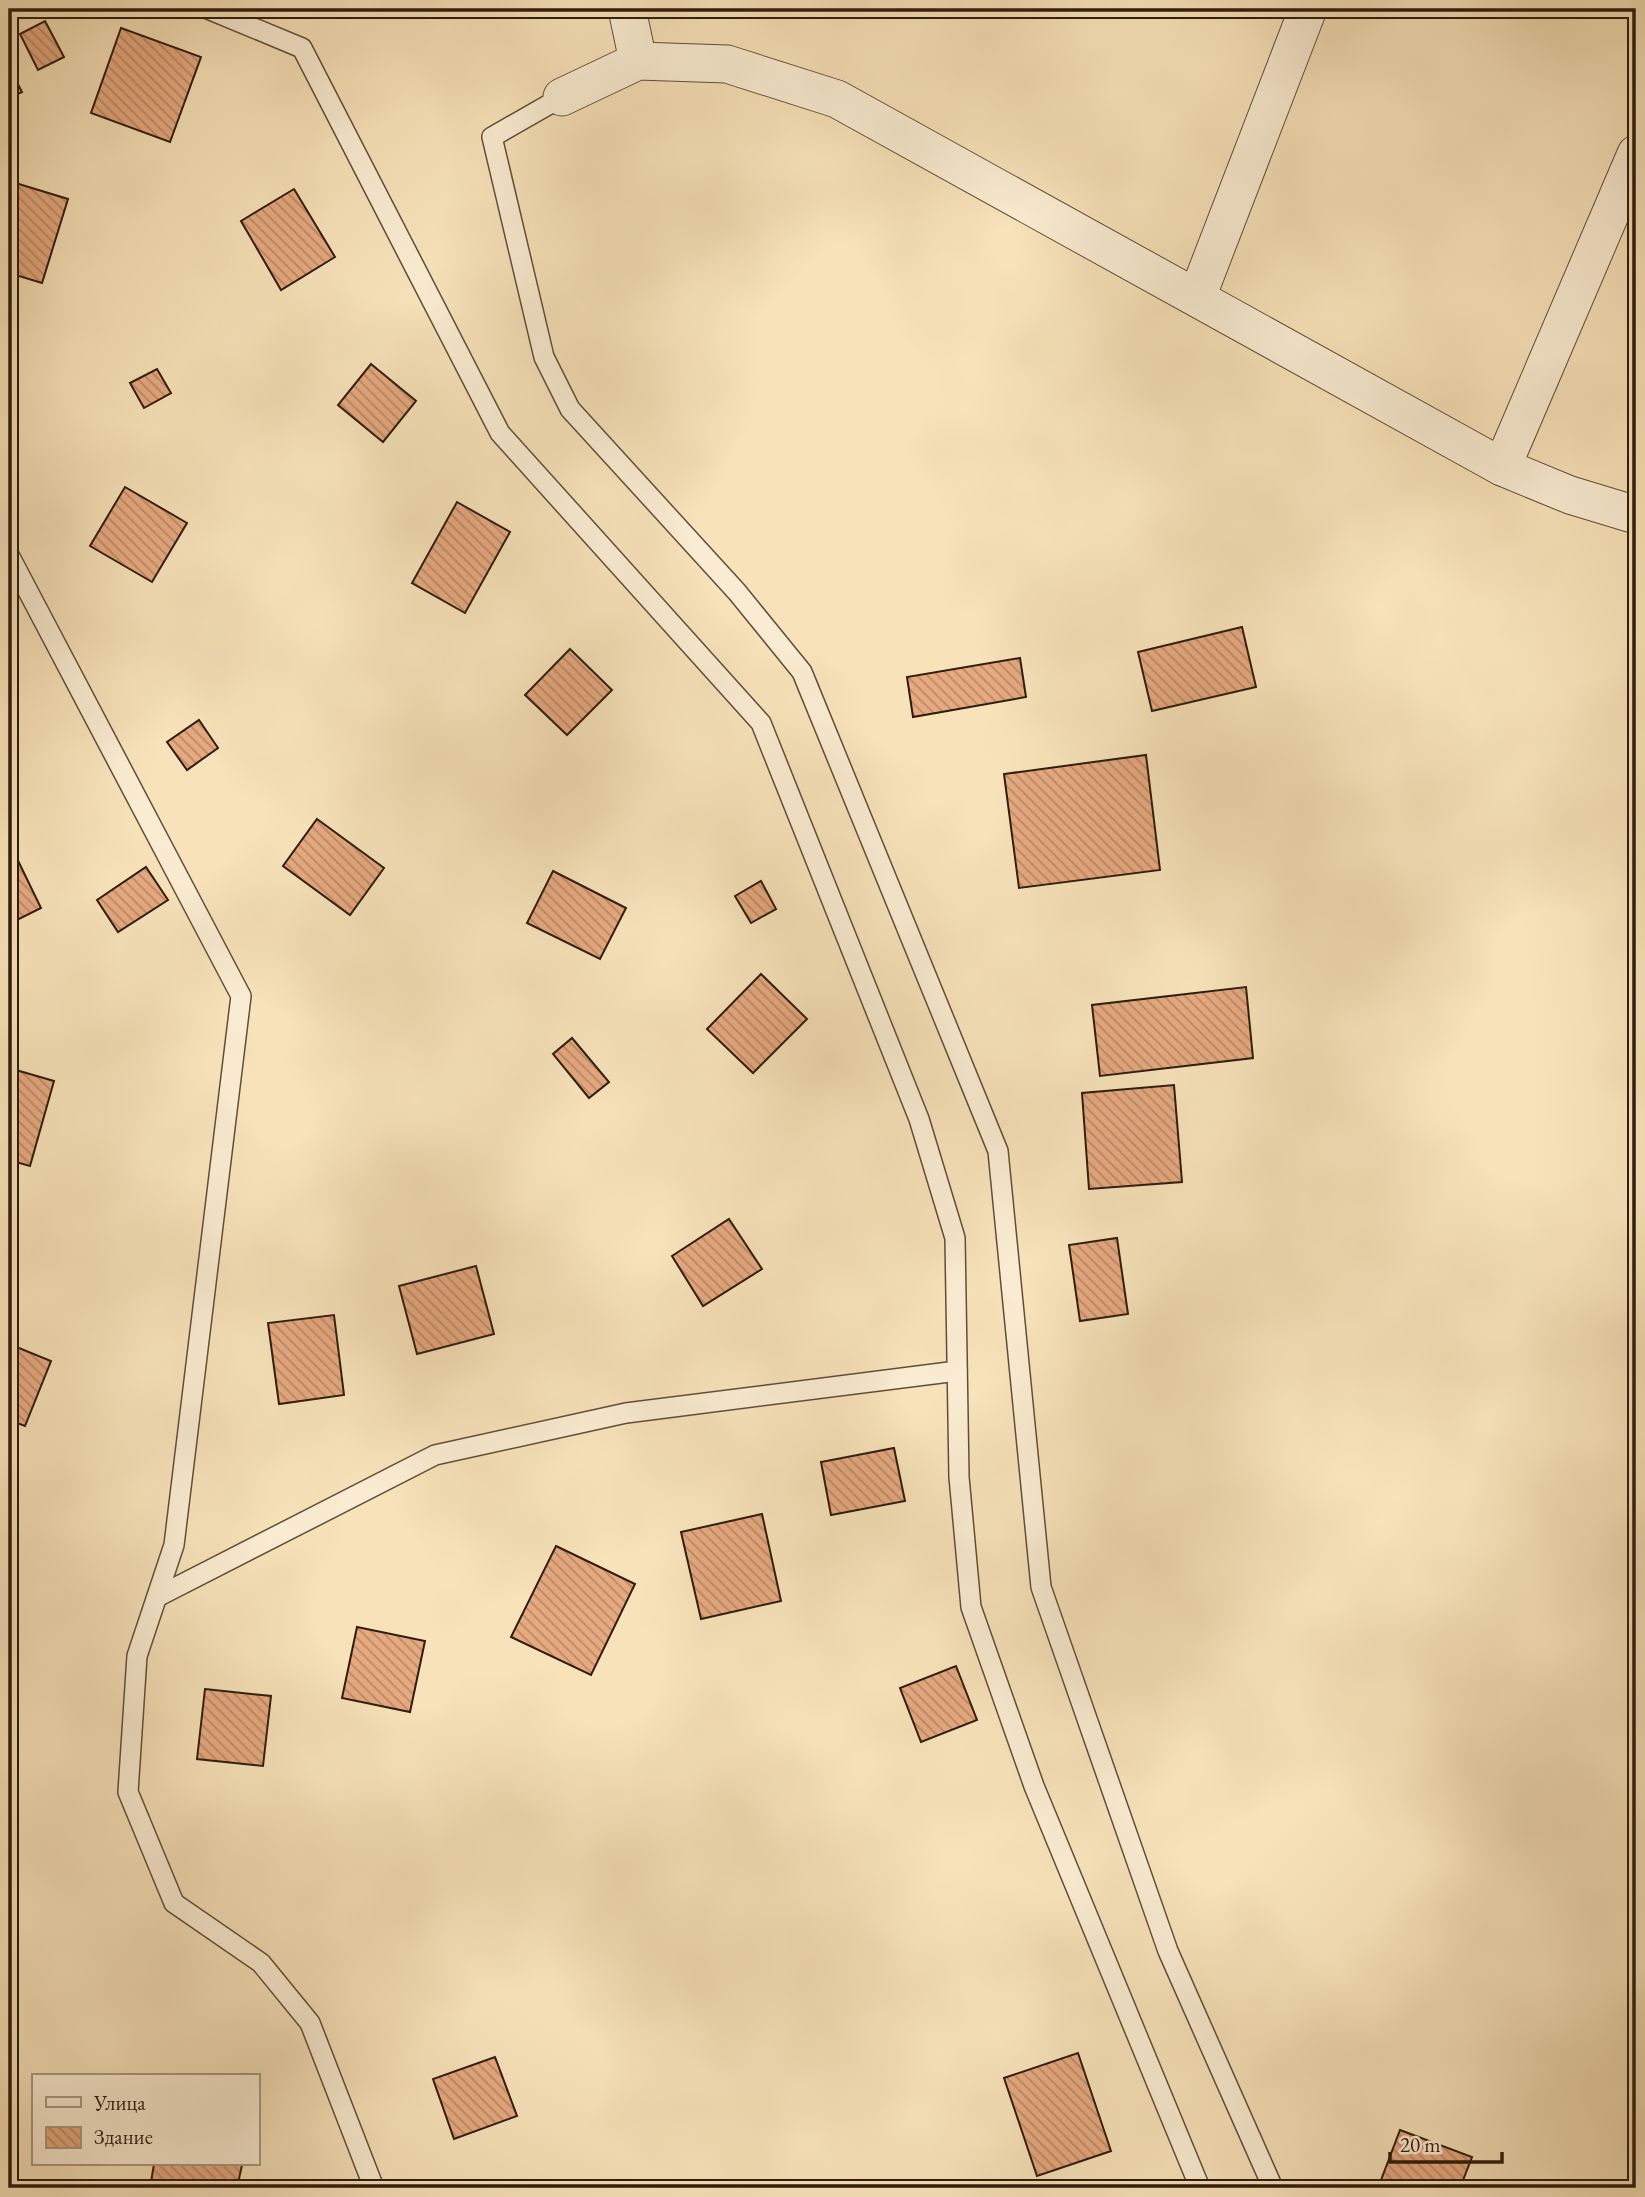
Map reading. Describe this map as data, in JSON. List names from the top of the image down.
{
  "legend": ["Улица", "Здание"],
  "scale_bar": "20 m"
}
